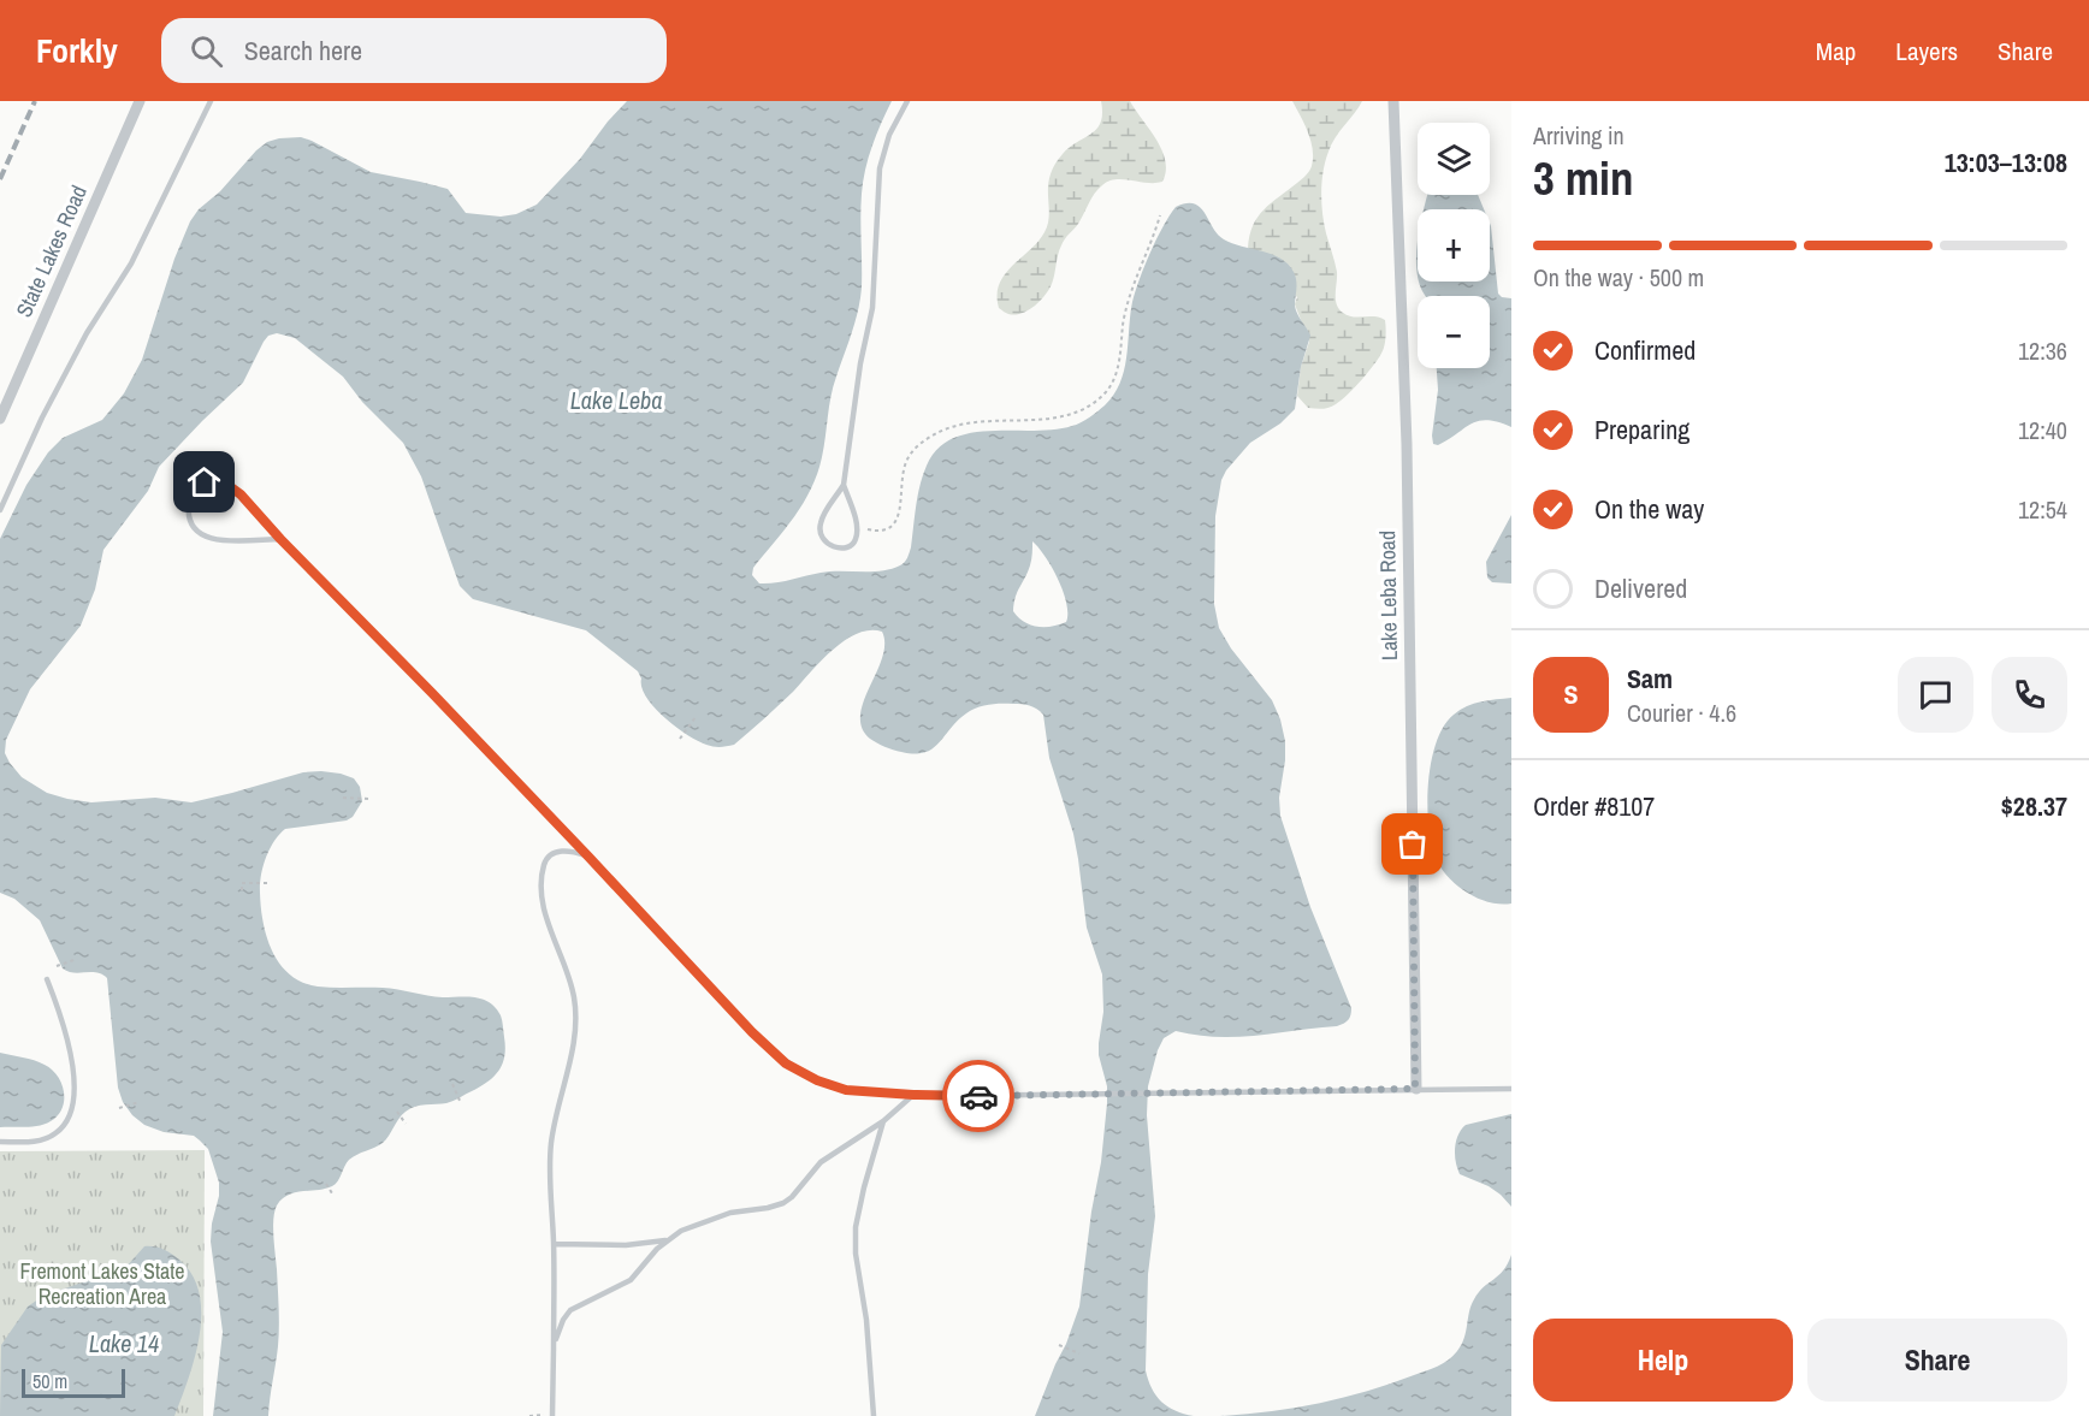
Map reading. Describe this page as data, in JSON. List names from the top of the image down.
{
  "streets": {
    "street": ["State Lakes Road", "Lake Leba Road"]
  },
  "water": ["Lake Leba", "Lake 14"],
  "parks": ["Fremont Lakes State Recreation Area"],
  "scale_bar": "50 m",
  "page": {
    "header": "Forkly",
    "search": "Search here",
    "nav": ["Map", "Layers", "Share"],
    "heading": ["3 min", "Arriving in", "13:03–13:08"],
    "panel": [
      "Sam",
      "Courier · 4.6",
      "Order #8107",
      "$28.37"
    ],
    "map_buttons": ["+", "−"],
    "bar": "On the way · 500 m",
    "list": [
      ["Confirmed", "12:36"],
      ["Preparing", "12:40"],
      ["On the way", "12:54"],
      "Delivered"
    ],
    "round": "S",
    "buttons": ["Help", "Share"],
    "scale": "50 m"
  }
}
